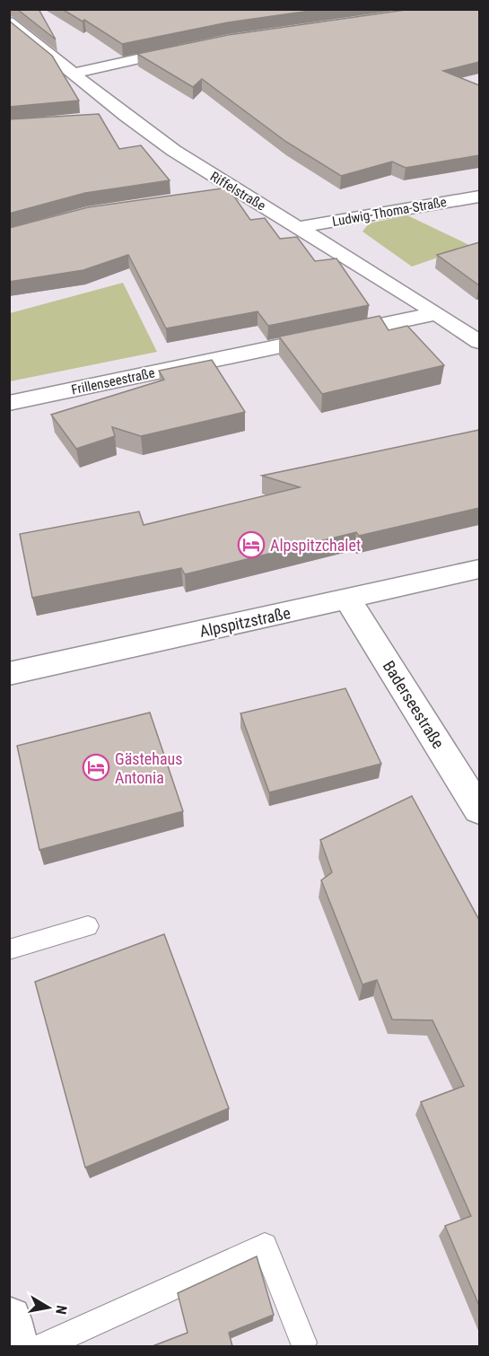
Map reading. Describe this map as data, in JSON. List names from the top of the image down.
{
  "streets": {
    "street": [
      "Riffelstraße",
      "Ludwig-Thoma-Straße",
      "Frillenseestraße",
      "Alpspitzstraße",
      "Baderseestraße"
    ]
  },
  "crossings": [
    ["Riffelstraße", "Ludwig-Thoma-Straße"],
    ["Riffelstraße", "Frillenseestraße"],
    ["Alpspitzstraße", "Baderseestraße"]
  ],
  "places": {
    "hotel": ["Alpspitzchalet", "Gästehaus Antonia"]
  },
  "north": "right"
}
